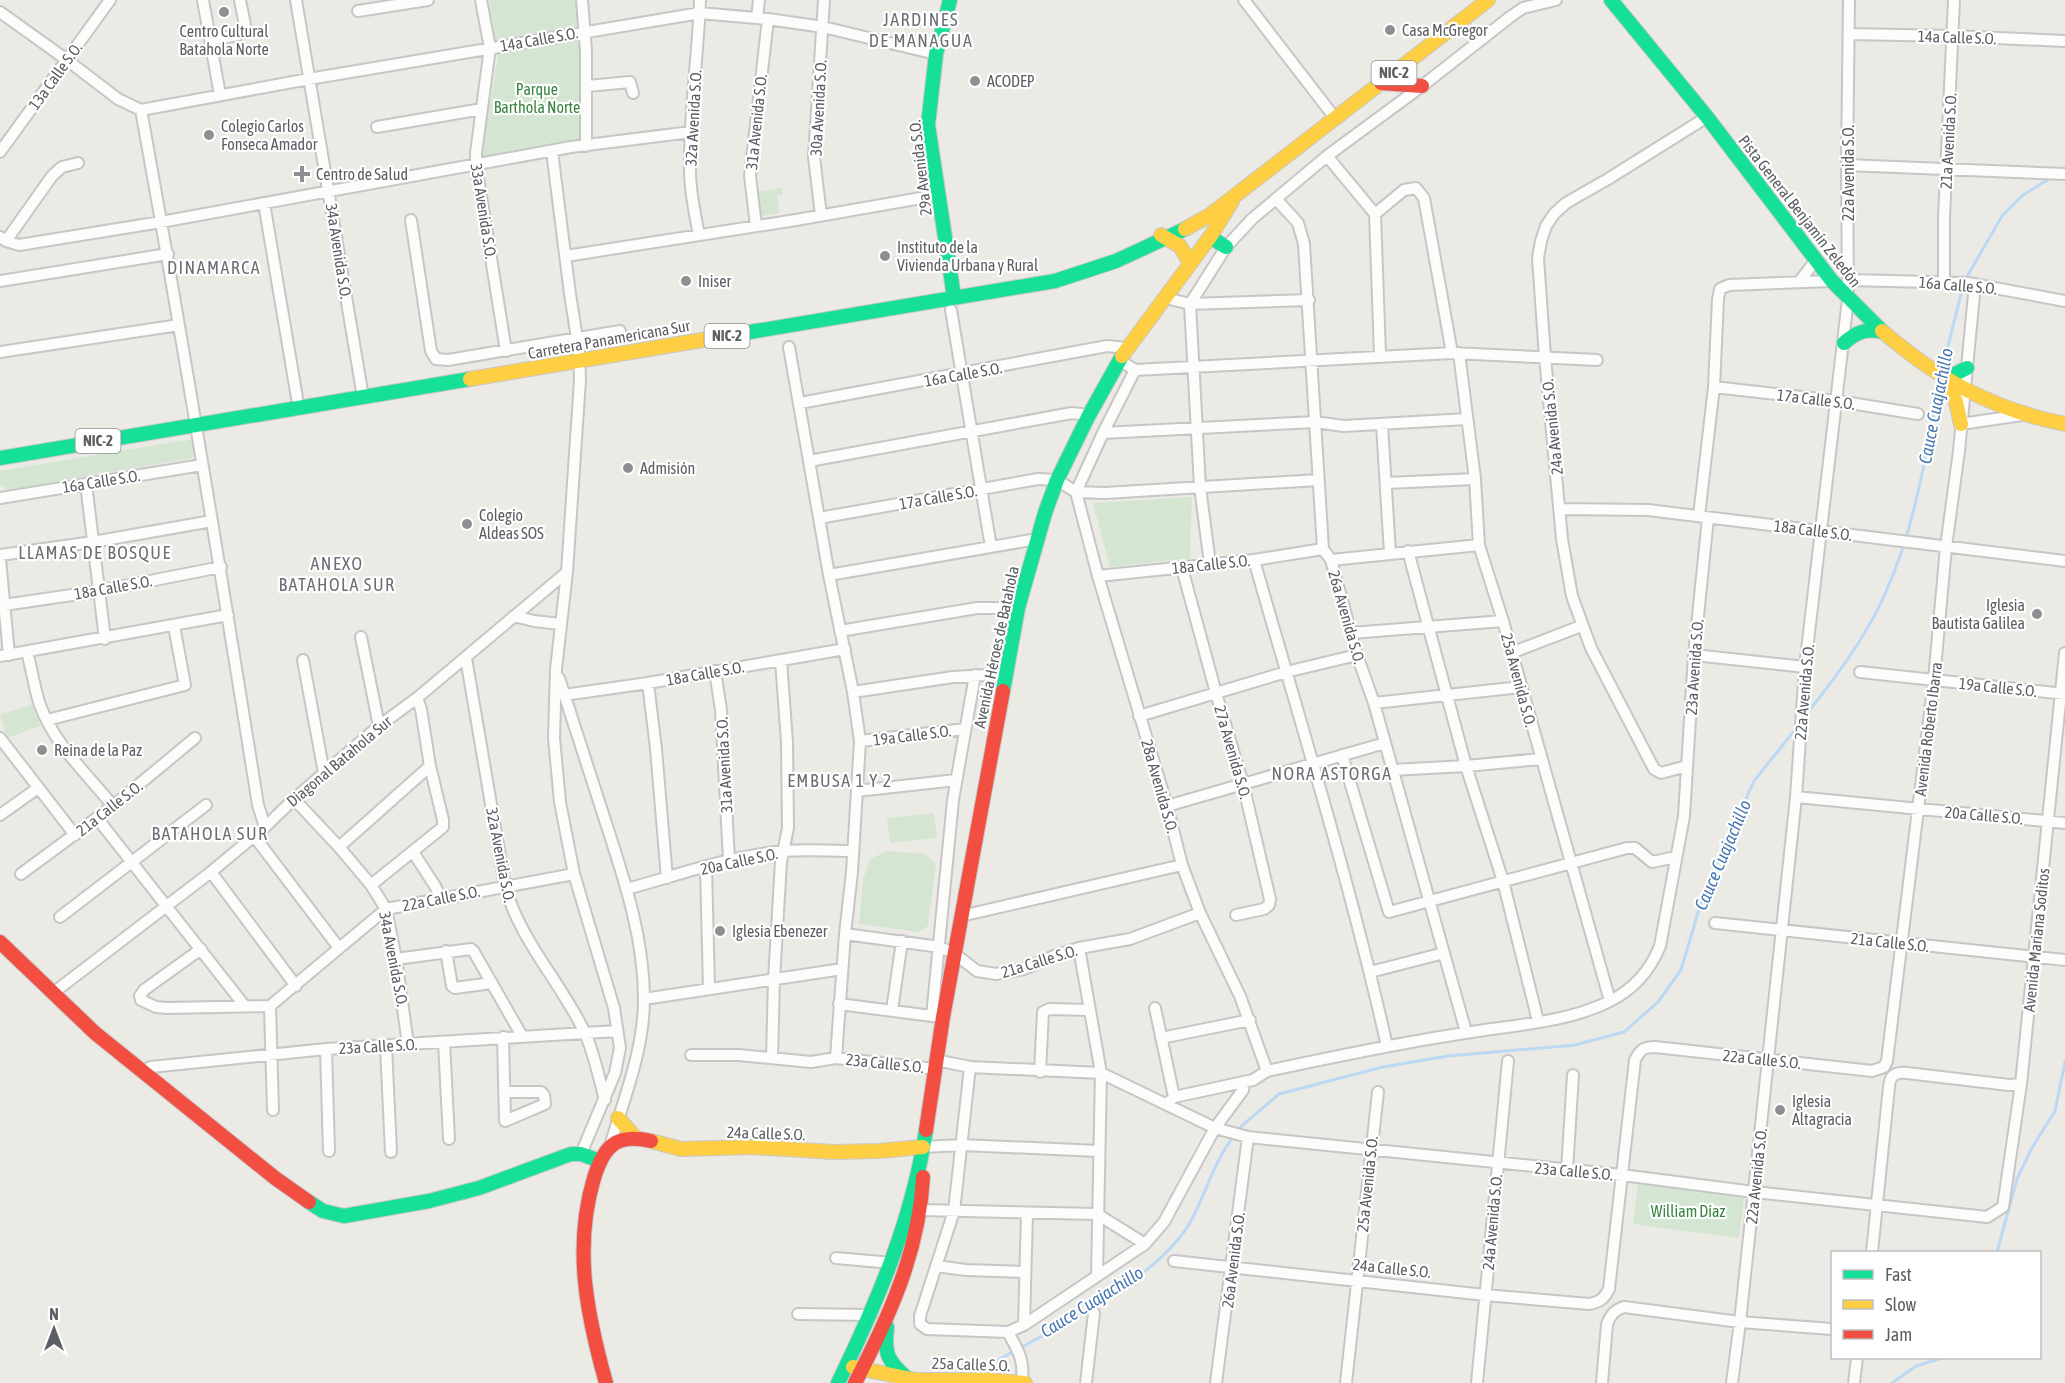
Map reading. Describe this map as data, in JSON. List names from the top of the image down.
{
  "streets": {
    "main road": [
      "NIC-2",
      "29a Avenida S.O.",
      "Pista General Benjamín Zeledón",
      "Carretera Panamericana Sur",
      "Avenida Héroes de Batahola",
      "24a Calle S.O.",
      "25a Calle S.O."
    ],
    "street": [
      "14a Calle S.O.",
      "13a Calle S.O.",
      "30a Avenida S.O.",
      "32a Avenida S.O.",
      "31a Avenida S.O.",
      "21a Avenida S.O.",
      "22a Avenida S.O.",
      "33a Avenida S.O.",
      "34a Avenida S.O.",
      "16a Calle S.O.",
      "17a Calle S.O.",
      "24a Avenida S.O.",
      "18a Calle S.O.",
      "26a Avenida S.O.",
      "23a Avenida S.O.",
      "25a Avenida S.O.",
      "19a Calle S.O.",
      "Avenida Roberto Ibarra",
      "27a Avenida S.O.",
      "Diagonal Batahola Sur",
      "28a Avenida S.O.",
      "21a Calle S.O.",
      "20a Calle S.O.",
      "22a Calle S.O.",
      "Avenida Mariana Soditos",
      "23a Calle S.O."
    ]
  },
  "crossings": [
    ["14a Calle S.O.", "30a Avenida S.O."],
    ["14a Calle S.O.", "32a Avenida S.O."],
    ["14a Calle S.O.", "31a Avenida S.O."],
    ["14a Calle S.O.", "21a Avenida S.O."],
    ["14a Calle S.O.", "29a Avenida S.O."],
    ["14a Calle S.O.", "22a Avenida S.O."],
    ["14a Calle S.O.", "33a Avenida S.O."],
    ["14a Calle S.O.", "34a Avenida S.O."],
    ["32a Avenida S.O.", "Diagonal Batahola Sur"],
    ["32a Avenida S.O.", "22a Calle S.O."],
    ["32a Avenida S.O.", "23a Calle S.O."],
    ["31a Avenida S.O.", "18a Calle S.O."],
    ["31a Avenida S.O.", "20a Calle S.O."],
    ["21a Avenida S.O.", "16a Calle S.O."],
    ["29a Avenida S.O.", "Carretera Panamericana Sur"],
    ["22a Avenida S.O.", "Pista General Benjamín Zeledón"],
    ["22a Avenida S.O.", "16a Calle S.O."],
    ["22a Avenida S.O.", "17a Calle S.O."],
    ["22a Avenida S.O.", "18a Calle S.O."],
    ["22a Avenida S.O.", "21a Calle S.O."],
    ["22a Avenida S.O.", "20a Calle S.O."],
    ["22a Avenida S.O.", "22a Calle S.O."],
    ["22a Avenida S.O.", "23a Calle S.O."],
    ["Pista General Benjamín Zeledón", "24a Avenida S.O."],
    ["Pista General Benjamín Zeledón", "Avenida Roberto Ibarra"],
    ["34a Avenida S.O.", "Carretera Panamericana Sur"],
    ["34a Avenida S.O.", "Diagonal Batahola Sur"],
    ["34a Avenida S.O.", "22a Calle S.O."],
    ["34a Avenida S.O.", "23a Calle S.O."],
    ["16a Calle S.O.", "Avenida Héroes de Batahola"],
    ["Carretera Panamericana Sur", "Avenida Héroes de Batahola"],
    ["17a Calle S.O.", "Avenida Héroes de Batahola"],
    ["17a Calle S.O.", "23a Avenida S.O."],
    ["24a Avenida S.O.", "18a Calle S.O."],
    ["24a Avenida S.O.", "23a Avenida S.O."],
    ["24a Avenida S.O.", "23a Calle S.O."],
    ["24a Avenida S.O.", "24a Calle S.O."],
    ["18a Calle S.O.", "26a Avenida S.O."],
    ["18a Calle S.O.", "23a Avenida S.O."],
    ["18a Calle S.O.", "Avenida Roberto Ibarra"],
    ["18a Calle S.O.", "27a Avenida S.O."],
    ["18a Calle S.O.", "28a Avenida S.O."],
    ["26a Avenida S.O.", "23a Avenida S.O."],
    ["26a Avenida S.O.", "23a Calle S.O."],
    ["26a Avenida S.O.", "24a Calle S.O."],
    ["Avenida Héroes de Batahola", "21a Calle S.O."],
    ["Avenida Héroes de Batahola", "23a Calle S.O."],
    ["Avenida Héroes de Batahola", "24a Calle S.O."],
    ["Avenida Héroes de Batahola", "25a Calle S.O."],
    ["23a Avenida S.O.", "25a Avenida S.O."],
    ["23a Avenida S.O.", "28a Avenida S.O."],
    ["25a Avenida S.O.", "23a Calle S.O."],
    ["25a Avenida S.O.", "24a Calle S.O."],
    ["19a Calle S.O.", "Avenida Roberto Ibarra"],
    ["19a Calle S.O.", "Avenida Mariana Soditos"],
    ["Avenida Roberto Ibarra", "21a Calle S.O."],
    ["Avenida Roberto Ibarra", "20a Calle S.O."],
    ["Avenida Roberto Ibarra", "22a Calle S.O."],
    ["28a Avenida S.O.", "21a Calle S.O."],
    ["21a Calle S.O.", "Avenida Mariana Soditos"],
    ["20a Calle S.O.", "Avenida Mariana Soditos"],
    ["22a Calle S.O.", "23a Calle S.O."],
    ["22a Calle S.O.", "24a Calle S.O."],
    ["Avenida Mariana Soditos", "23a Calle S.O."],
    ["23a Calle S.O.", "24a Calle S.O."]
  ],
  "districts": [
    "JARDINES DE MANAGUA",
    "DINAMARCA",
    "LLAMAS DE BOSQUE",
    "ANEXO BATAHOLA SUR",
    "NORA ASTORGA",
    "EMBUSA 1 Y 2",
    "BATAHOLA SUR"
  ],
  "water": ["Cauce Cuajachillo"],
  "parks": ["Parque Barthola Norte", "William Díaz"],
  "places": {
    "other": [
      "Centro Cultural Batahola Norte",
      "Casa McGregor",
      "ACODEP",
      "Colegio Carlos Fonseca Amador",
      "Instituto de la Vivienda Urbana y Rural",
      "Iniser",
      "Admisión",
      "Colegio Aldeas SOS",
      "Iglesia Bautista Galilea",
      "Reina de la Paz",
      "Iglesia Ebenezer",
      "Iglesia Altagracia"
    ],
    "health": ["Centro de Salud"]
  },
  "legend": ["Fast", "Slow", "Jam"],
  "north": "top"
}
